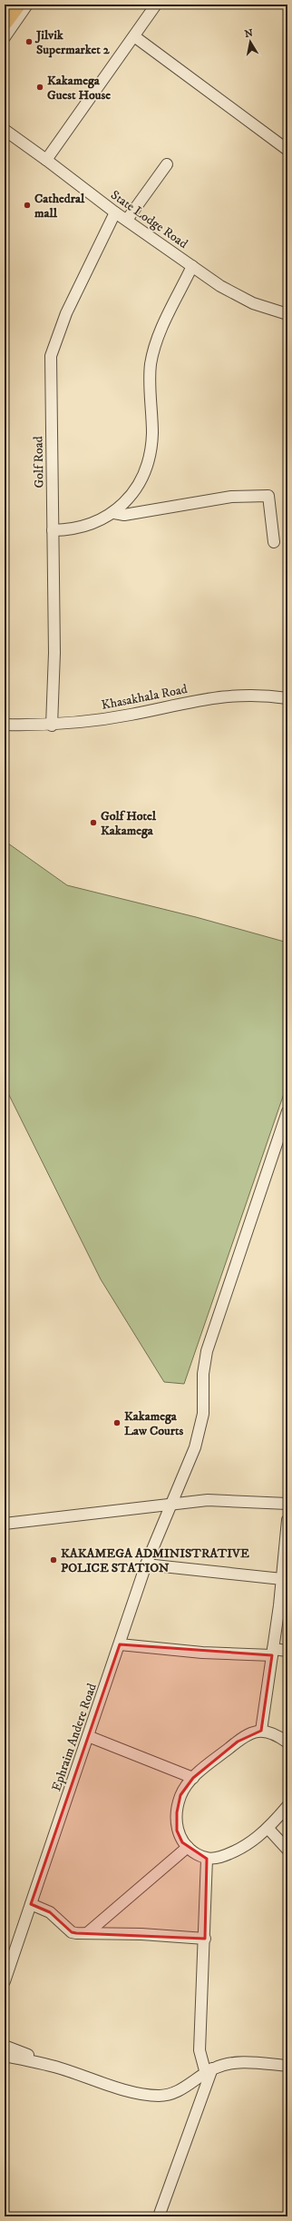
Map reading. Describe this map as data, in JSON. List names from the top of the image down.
{
  "streets": {
    "street": [
      "State Lodge Road",
      "Golf Road",
      "Khasakhala Road",
      "Ephraim Andere Road"
    ]
  },
  "crossings": [
    ["State Lodge Road", "Golf Road"],
    ["Golf Road", "Khasakhala Road"]
  ],
  "places": [
    "Jilvik Supermarket 2",
    "Kakamega Guest House",
    "Cathedral mall",
    "Golf Hotel Kakamega",
    "Kakamega Law Courts",
    "KAKAMEGA ADMINISTRATIVE POLICE STATION"
  ],
  "north": "top"
}
